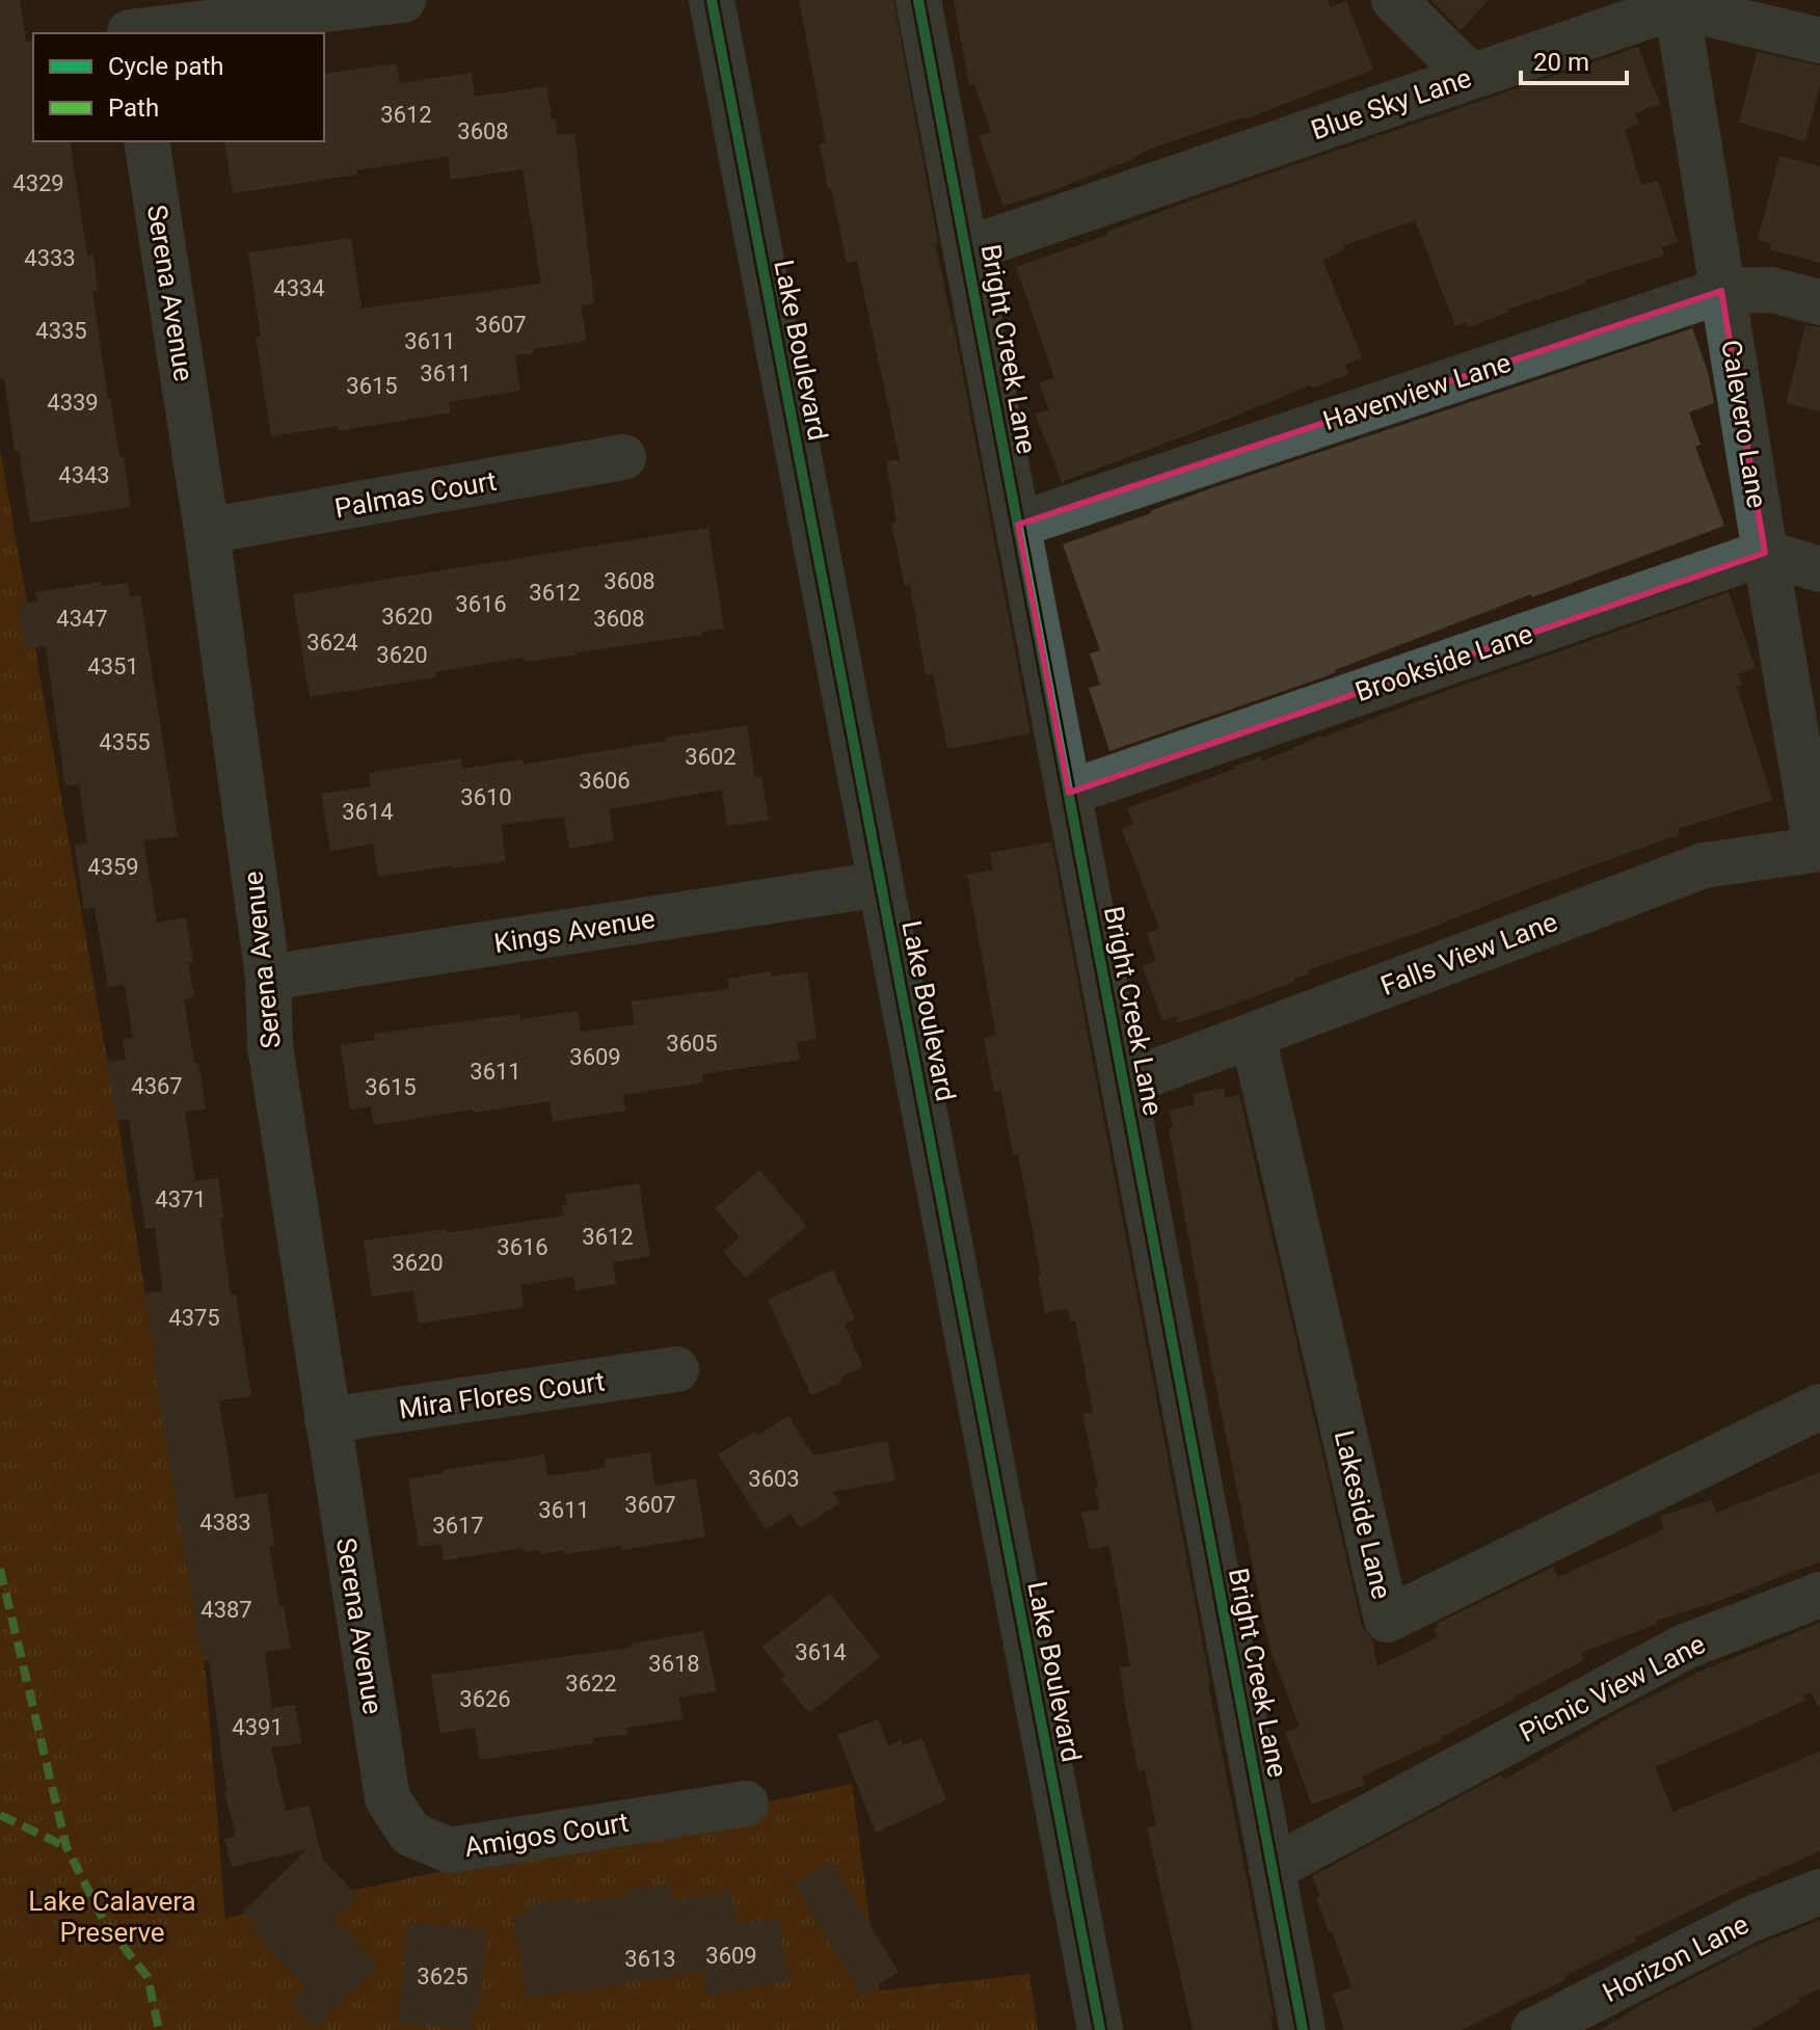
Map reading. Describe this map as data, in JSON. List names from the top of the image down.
{
  "streets": {
    "main road": ["Lake Boulevard"],
    "street": [
      "Blue Sky Lane",
      "Serena Avenue",
      "Bright Creek Lane",
      "Havenview Lane",
      "Calevero Lane",
      "Palmas Court",
      "Brookside Lane",
      "Kings Avenue",
      "Falls View Lane",
      "Mira Flores Court",
      "Lakeside Lane",
      "Picnic View Lane",
      "Amigos Court",
      "Horizon Lane"
    ]
  },
  "crossings": [
    ["Blue Sky Lane", "Bright Creek Lane"],
    ["Blue Sky Lane", "Calevero Lane"],
    ["Serena Avenue", "Palmas Court"],
    ["Serena Avenue", "Kings Avenue"],
    ["Serena Avenue", "Mira Flores Court"],
    ["Serena Avenue", "Amigos Court"],
    ["Bright Creek Lane", "Havenview Lane"],
    ["Bright Creek Lane", "Brookside Lane"],
    ["Bright Creek Lane", "Falls View Lane"],
    ["Bright Creek Lane", "Picnic View Lane"],
    ["Lake Boulevard", "Kings Avenue"],
    ["Havenview Lane", "Calevero Lane"],
    ["Calevero Lane", "Brookside Lane"],
    ["Calevero Lane", "Falls View Lane"],
    ["Falls View Lane", "Lakeside Lane"]
  ],
  "parks": ["Lake Calavera Preserve"],
  "house_numbers": [
    "3612",
    "3608",
    "4329",
    "4333",
    "4334",
    "3607",
    "4335",
    "3611",
    "3611",
    "3615",
    "4339",
    "4343",
    "3608",
    "3612",
    "3616",
    "3620",
    "4347",
    "3608",
    "3624",
    "3620",
    "4351",
    "4355",
    "3602",
    "3606",
    "3610",
    "3614",
    "4359",
    "3605",
    "3609",
    "3611",
    "4367",
    "3615",
    "4371",
    "3612",
    "3616",
    "3620",
    "4375",
    "3603",
    "3607",
    "3611",
    "4383",
    "3617",
    "4387",
    "3614",
    "3618",
    "3622",
    "3626",
    "4391",
    "3609",
    "3613",
    "3625"
  ],
  "legend": ["Cycle path", "Path"],
  "scale_bar": "20 m"
}
